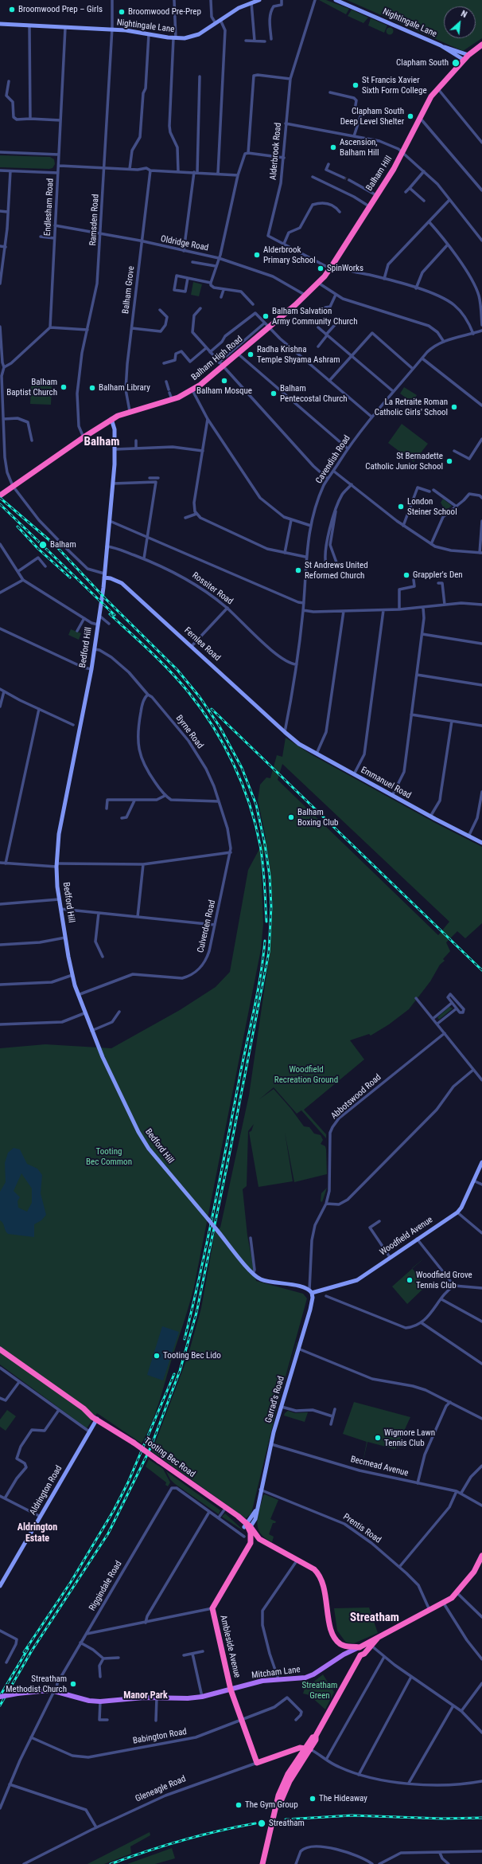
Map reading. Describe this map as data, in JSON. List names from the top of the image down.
{
  "streets": {
    "highway": [
      "Balham Hill",
      "Balham High Road",
      "Tooting Bec Road",
      "Ambleside Avenue",
      "Gleneagle Road"
    ],
    "main road": [
      "Nightingale Lane",
      "Fernlea Road",
      "Bedford Hill",
      "Emmanuel Road",
      "Woodfield Avenue",
      "Garrad's Road",
      "Aldrington Road",
      "Mitcham Lane"
    ],
    "street": [
      "Alderbrook Road",
      "Endlesham Road",
      "Ramsden Road",
      "Oldridge Road",
      "Balham Grove",
      "Cavendish Road",
      "Rossiter Road",
      "Byrne Road",
      "Culverden Road",
      "Abbotswood Road",
      "Becmead Avenue",
      "Prentis Road",
      "Riggindale Road",
      "Babington Road"
    ]
  },
  "crossings": [
    ["Nightingale Lane", "Balham Hill"],
    ["Nightingale Lane", "Endlesham Road"],
    ["Nightingale Lane", "Ramsden Road"],
    ["Alderbrook Road", "Balham Hill"],
    ["Alderbrook Road", "Cavendish Road"],
    ["Balham Hill", "Oldridge Road"],
    ["Balham Hill", "Balham High Road"],
    ["Endlesham Road", "Oldridge Road"],
    ["Ramsden Road", "Oldridge Road"],
    ["Ramsden Road", "Balham High Road"],
    ["Oldridge Road", "Balham Grove"],
    ["Oldridge Road", "Balham High Road"],
    ["Balham Grove", "Balham High Road"],
    ["Balham High Road", "Bedford Hill"],
    ["Cavendish Road", "Rossiter Road"],
    ["Cavendish Road", "Fernlea Road"],
    ["Cavendish Road", "Emmanuel Road"],
    ["Rossiter Road", "Bedford Hill"],
    ["Fernlea Road", "Bedford Hill"],
    ["Fernlea Road", "Emmanuel Road"],
    ["Bedford Hill", "Byrne Road"],
    ["Bedford Hill", "Culverden Road"],
    ["Bedford Hill", "Abbotswood Road"],
    ["Bedford Hill", "Woodfield Avenue"],
    ["Bedford Hill", "Garrad's Road"],
    ["Byrne Road", "Culverden Road"],
    ["Abbotswood Road", "Woodfield Avenue"],
    ["Abbotswood Road", "Garrad's Road"],
    ["Woodfield Avenue", "Garrad's Road"],
    ["Garrad's Road", "Tooting Bec Road"],
    ["Garrad's Road", "Becmead Avenue"],
    ["Garrad's Road", "Prentis Road"],
    ["Tooting Bec Road", "Aldrington Road"],
    ["Riggindale Road", "Mitcham Lane"],
    ["Riggindale Road", "Babington Road"],
    ["Ambleside Avenue", "Mitcham Lane"],
    ["Ambleside Avenue", "Babington Road"],
    ["Ambleside Avenue", "Gleneagle Road"]
  ],
  "districts": [
    "Balham",
    "Aldrington Estate",
    "Streatham",
    "Manor Park"
  ],
  "parks": ["Woodfield Recreation Ground", "Tooting Bec Common", "Streatham Green"],
  "places": [
    "Broomwood Prep – Girls",
    "Broomwood Pre-Prep",
    "Clapham South",
    "St Francis Xavier Sixth Form College",
    "Clapham South Deep Level Shelter",
    "Ascension, Balham Hill",
    "Alderbrook Primary School",
    "SpinWorks",
    "Balham Salvation Army Community Church",
    "Radha Krishna Temple Shyama Ashram",
    "Balham Mosque",
    "Balham Baptist Church",
    "Balham Library",
    "Balham Pentecostal Church",
    "La Retraite Roman Catholic Girls' School",
    "St Bernadette Catholic Junior School",
    "London Steiner School",
    "Balham",
    "St Andrews United Reformed Church",
    "Grappler's Den",
    "Balham Boxing Club",
    "Woodfield Grove Tennis Club",
    "Tooting Bec Lido",
    "Wigmore Lawn Tennis Club",
    "Streatham Methodist Church",
    "The Hideaway",
    "The Gym Group",
    "Streatham"
  ],
  "north": "top right"
}
